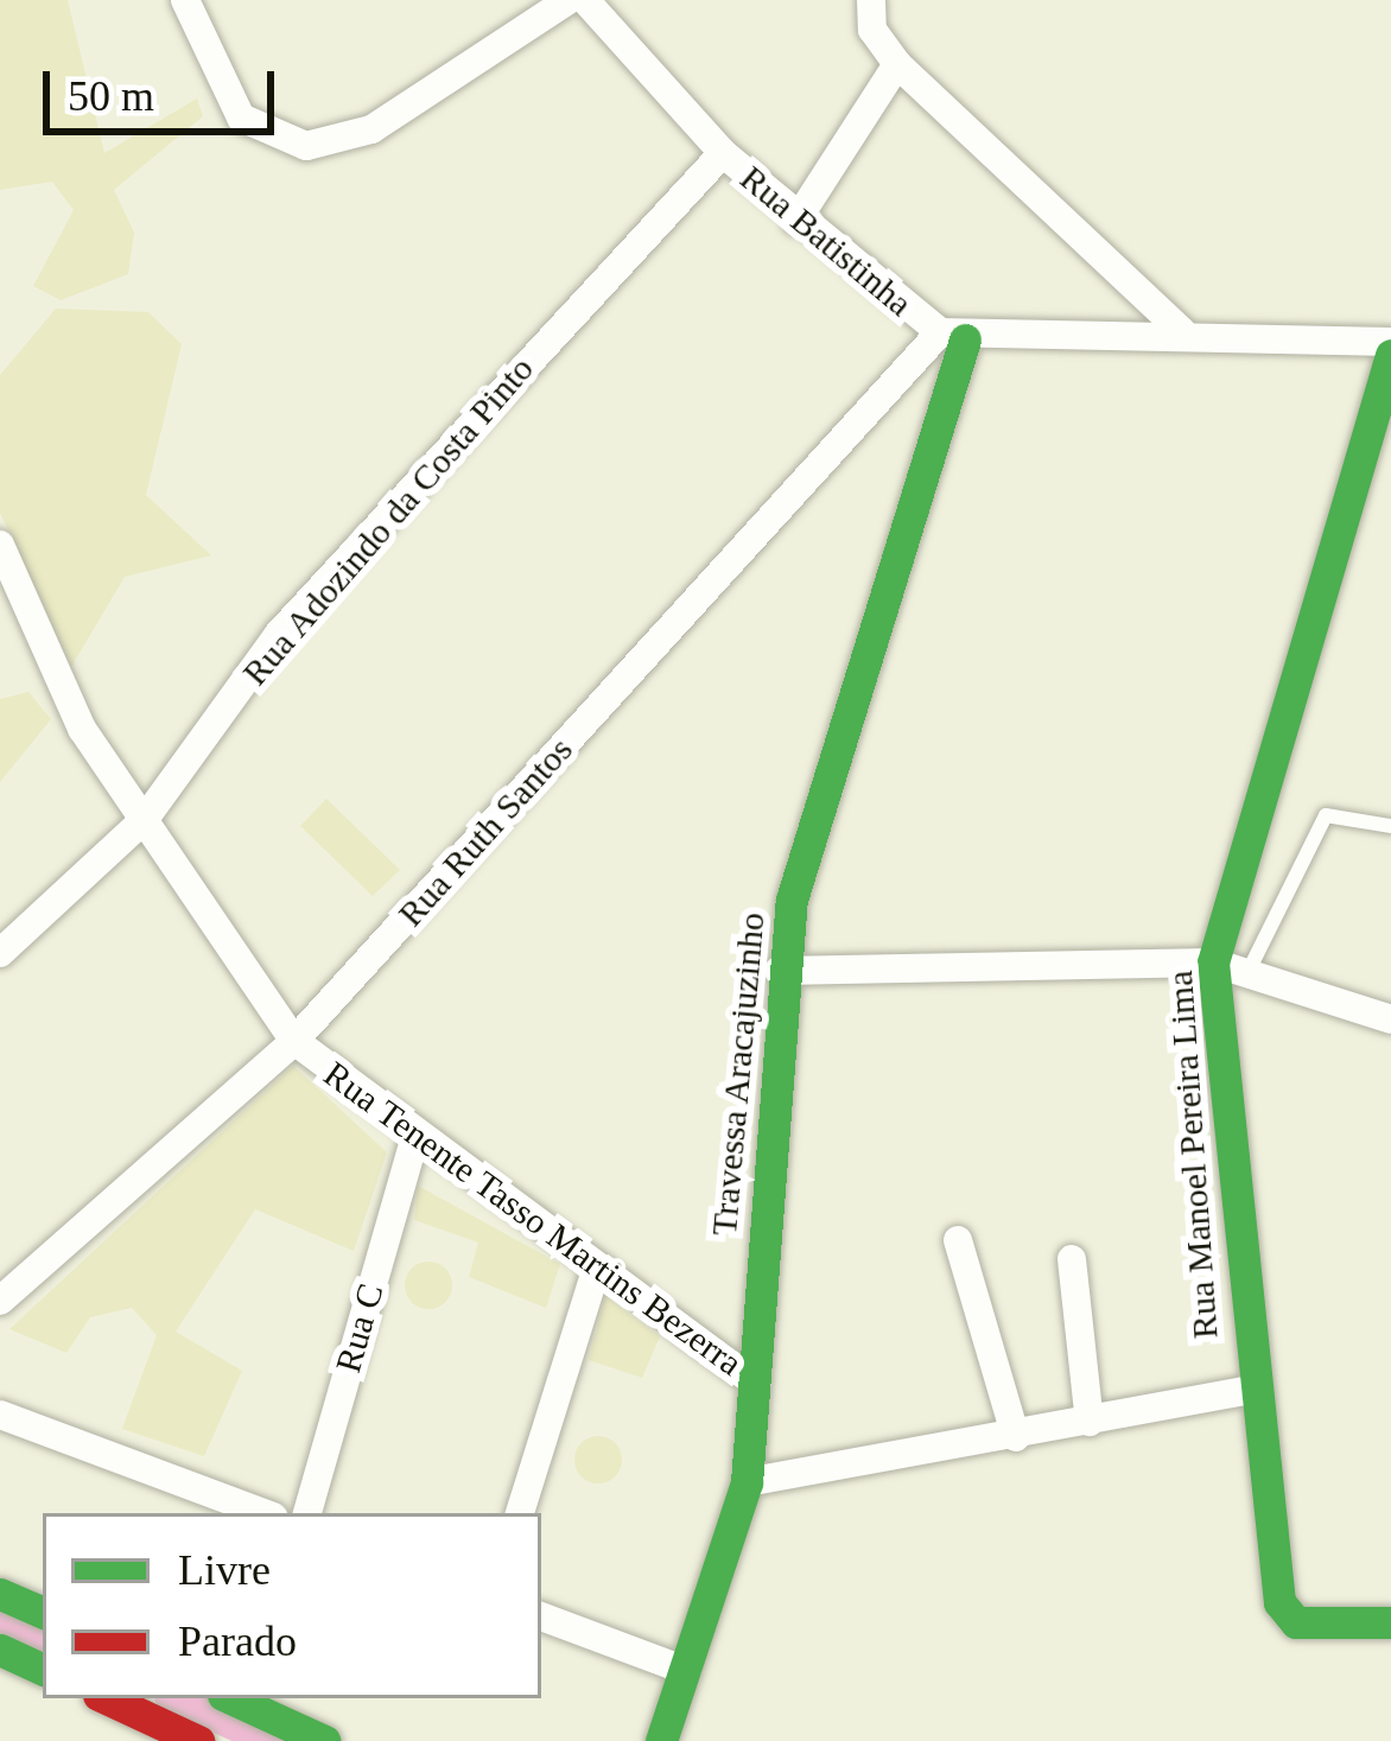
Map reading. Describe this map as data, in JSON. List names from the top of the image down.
{
  "streets": {
    "street": [
      "Rua Batistinha",
      "Rua Adozindo da Costa Pinto",
      "Rua Ruth Santos",
      "Travessa Aracajuzinho",
      "Rua Manoel Pereira Lima",
      "Rua Tenente Tasso Martins Bezerra",
      "Rua C"
    ]
  },
  "crossings": [
    ["Rua Batistinha", "Rua Adozindo da Costa Pinto"],
    ["Rua Batistinha", "Rua Ruth Santos"],
    ["Rua Batistinha", "Travessa Aracajuzinho"],
    ["Rua Adozindo da Costa Pinto", "Rua Tenente Tasso Martins Bezerra"],
    ["Rua Ruth Santos", "Travessa Aracajuzinho"],
    ["Rua Ruth Santos", "Rua Tenente Tasso Martins Bezerra"],
    ["Travessa Aracajuzinho", "Rua Tenente Tasso Martins Bezerra"],
    ["Rua Tenente Tasso Martins Bezerra", "Rua C"]
  ],
  "legend": ["Livre", "Parado"],
  "scale_bar": "50 m"
}
